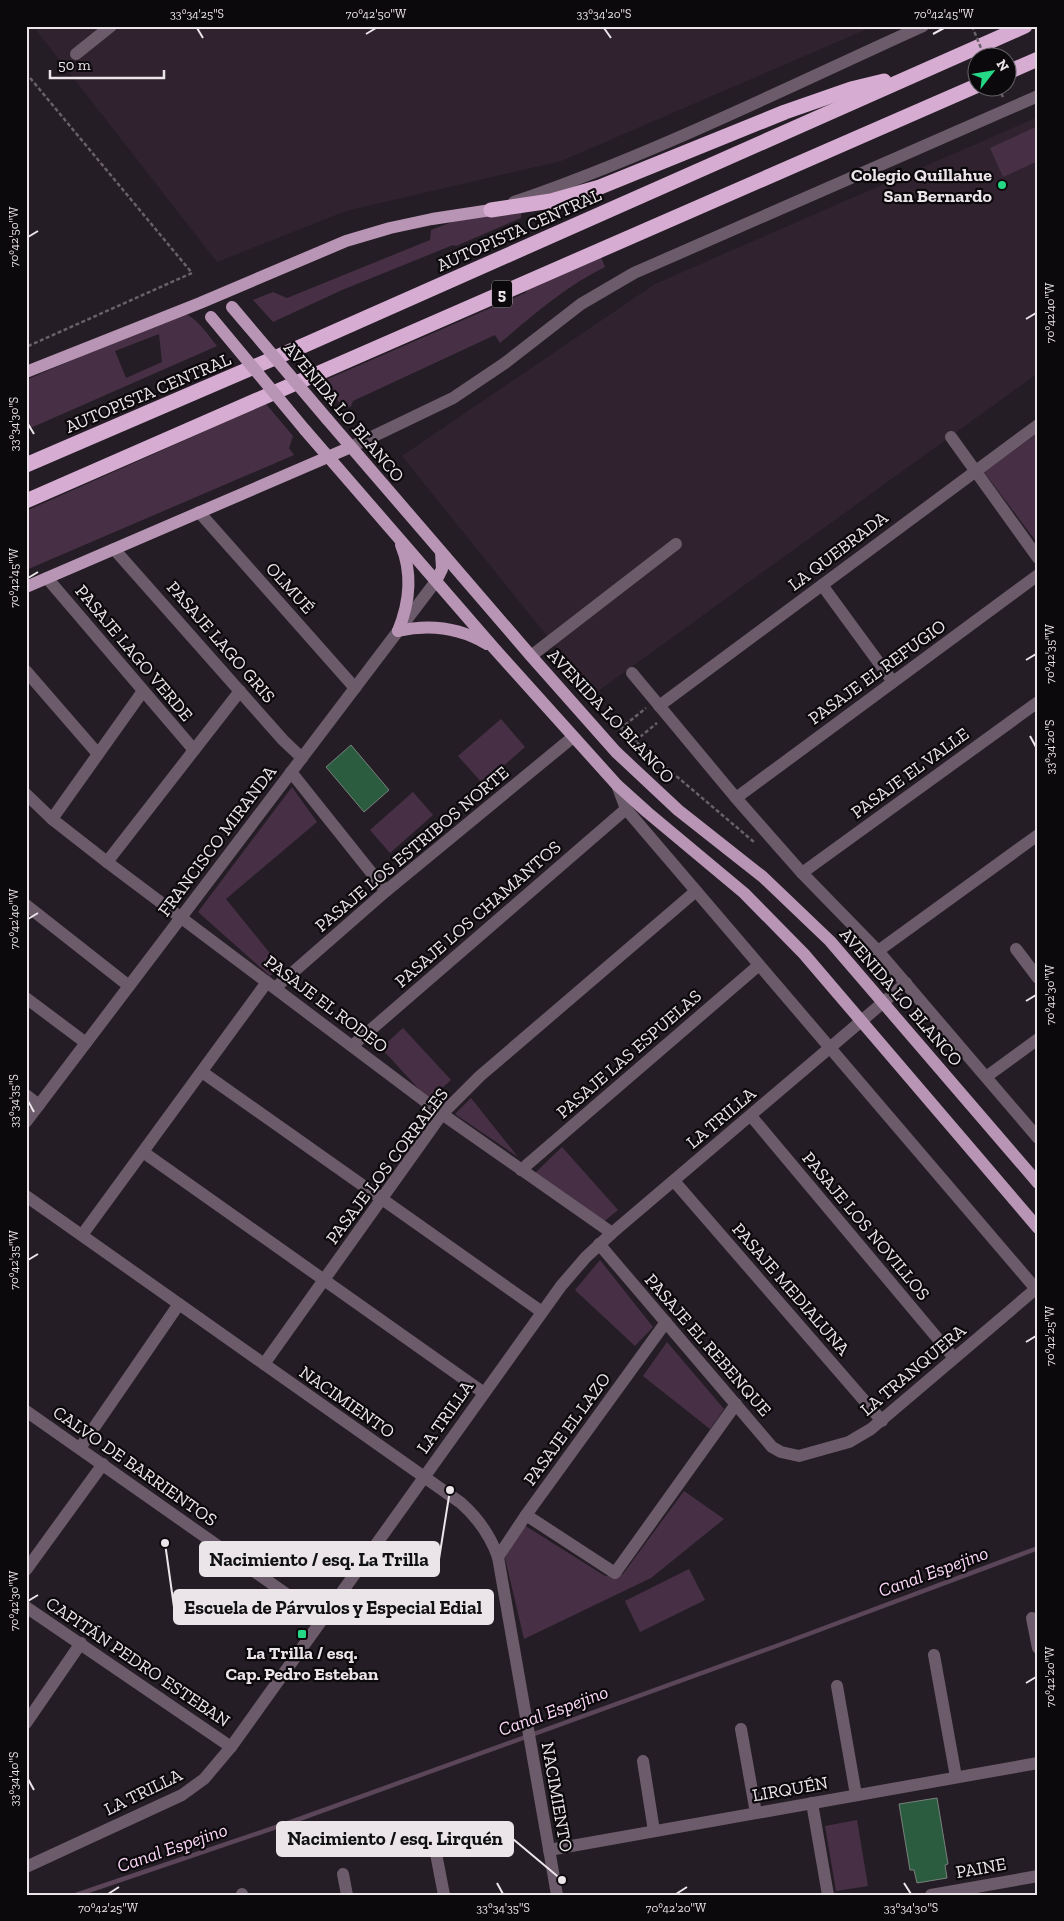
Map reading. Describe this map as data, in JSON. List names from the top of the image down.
{
  "streets": {
    "highway": ["AUTOPISTA CENTRAL", "5"],
    "main road": ["AVENIDA LO BLANCO"],
    "street": [
      "LA QUEBRADA",
      "OLMUÉ",
      "PASAJE LAGO GRIS",
      "PASAJE LAGO VERDE",
      "PASAJE EL REFUGIO",
      "PASAJE EL VALLE",
      "FRANCISCO MIRANDA",
      "PASAJE LOS ESTRIBOS NORTE",
      "PASAJE LOS CHAMANTOS",
      "PASAJE EL RODEO",
      "PASAJE LAS ESPUELAS",
      "LA TRILLA",
      "PASAJE LOS CORRALES",
      "PASAJE LOS NOVILLOS",
      "PASAJE MEDIALUNA",
      "PASAJE EL REBENQUE",
      "LA TRANQUERA",
      "NACIMIENTO",
      "PASAJE EL LAZO",
      "CALVO DE BARRIENTOS",
      "CAPITÁN PEDRO ESTEBAN",
      "LIRQUÉN",
      "PAINE"
    ]
  },
  "crossings": [
    ["AVENIDA LO BLANCO", "LA QUEBRADA"],
    ["AVENIDA LO BLANCO", "PASAJE EL REFUGIO"],
    ["AVENIDA LO BLANCO", "PASAJE EL VALLE"],
    ["AVENIDA LO BLANCO", "LA TRILLA"],
    ["OLMUÉ", "FRANCISCO MIRANDA"],
    ["PASAJE LAGO GRIS", "FRANCISCO MIRANDA"],
    ["FRANCISCO MIRANDA", "PASAJE EL RODEO"],
    ["PASAJE LOS ESTRIBOS NORTE", "PASAJE EL RODEO"],
    ["PASAJE LOS ESTRIBOS NORTE", "NACIMIENTO"],
    ["PASAJE LOS CHAMANTOS", "PASAJE EL RODEO"],
    ["PASAJE EL RODEO", "PASAJE LAS ESPUELAS"],
    ["PASAJE EL RODEO", "LA TRILLA"],
    ["PASAJE EL RODEO", "PASAJE LOS CORRALES"],
    ["LA TRILLA", "PASAJE LOS NOVILLOS"],
    ["LA TRILLA", "PASAJE MEDIALUNA"],
    ["LA TRILLA", "PASAJE EL REBENQUE"],
    ["LA TRILLA", "NACIMIENTO"],
    ["LA TRILLA", "CALVO DE BARRIENTOS"],
    ["LA TRILLA", "CAPITÁN PEDRO ESTEBAN"],
    ["PASAJE LOS CORRALES", "NACIMIENTO"],
    ["PASAJE LOS NOVILLOS", "LA TRANQUERA"],
    ["PASAJE MEDIALUNA", "LA TRANQUERA"],
    ["PASAJE EL REBENQUE", "LA TRANQUERA"],
    ["PASAJE EL REBENQUE", "PASAJE EL LAZO"],
    ["NACIMIENTO", "PASAJE EL LAZO"],
    ["NACIMIENTO", "LIRQUÉN"]
  ],
  "water": ["Canal Espejino"],
  "places": {
    "other": [
      "Colegio Quillahue San Bernardo",
      "Nacimiento / esq. La Trilla",
      "Escuela de Párvulos y Especial Edial",
      "Nacimiento / esq. Lirquén"
    ],
    "transit": ["La Trilla / esq. Cap. Pedro Esteban"]
  },
  "scale_bar": "50 m",
  "north": "top right",
  "coordinates": [
    "33°34'25\"S",
    "70°42'50\"W",
    "33°34'20\"S",
    "70°42'45\"W",
    "70°42'40\"W",
    "33°34'30\"S",
    "70°42'35\"W",
    "70°42'30\"W",
    "33°34'35\"S",
    "70°42'25\"W",
    "70°42'20\"W",
    "33°34'40\"S"
  ]
}
